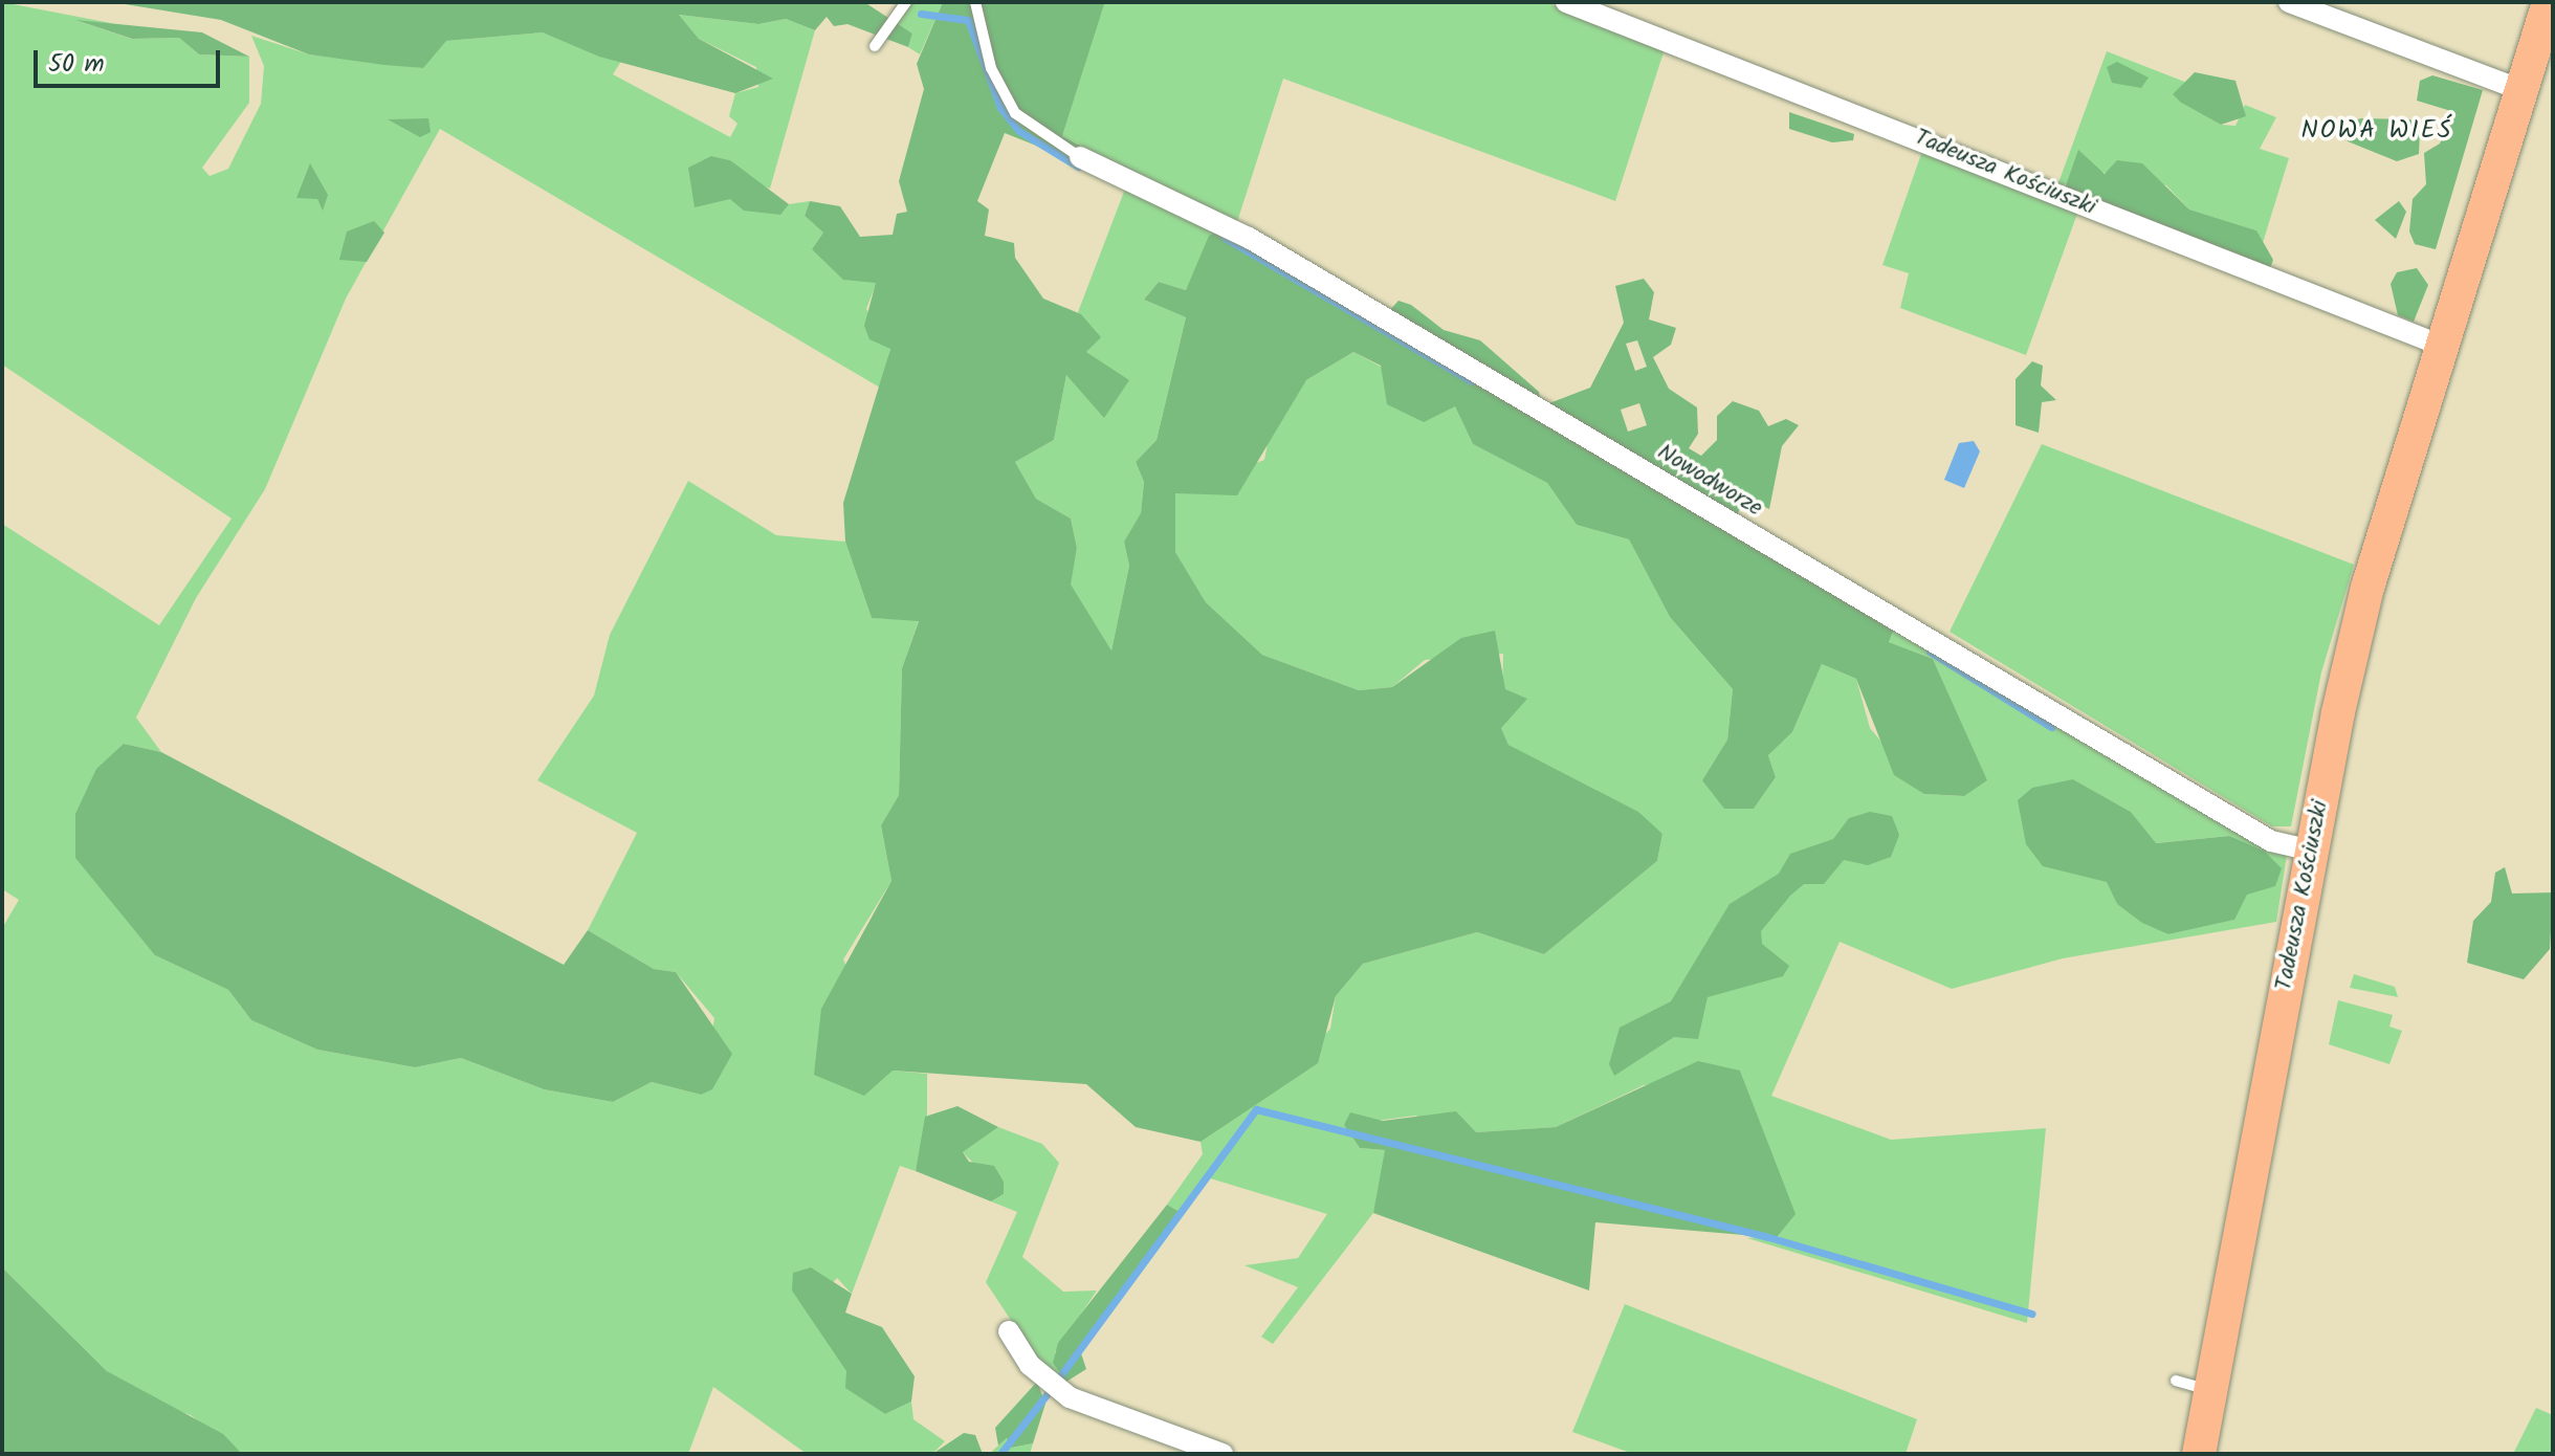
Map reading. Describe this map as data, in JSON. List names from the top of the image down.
{
  "streets": {
    "main road": ["Tadeusza Kościuszki"],
    "street": ["Nowodworze"]
  },
  "crossings": [
    ["Tadeusza Kościuszki", "Nowodworze"]
  ],
  "districts": ["NOWA WIEŚ"],
  "scale_bar": "50 m"
}
